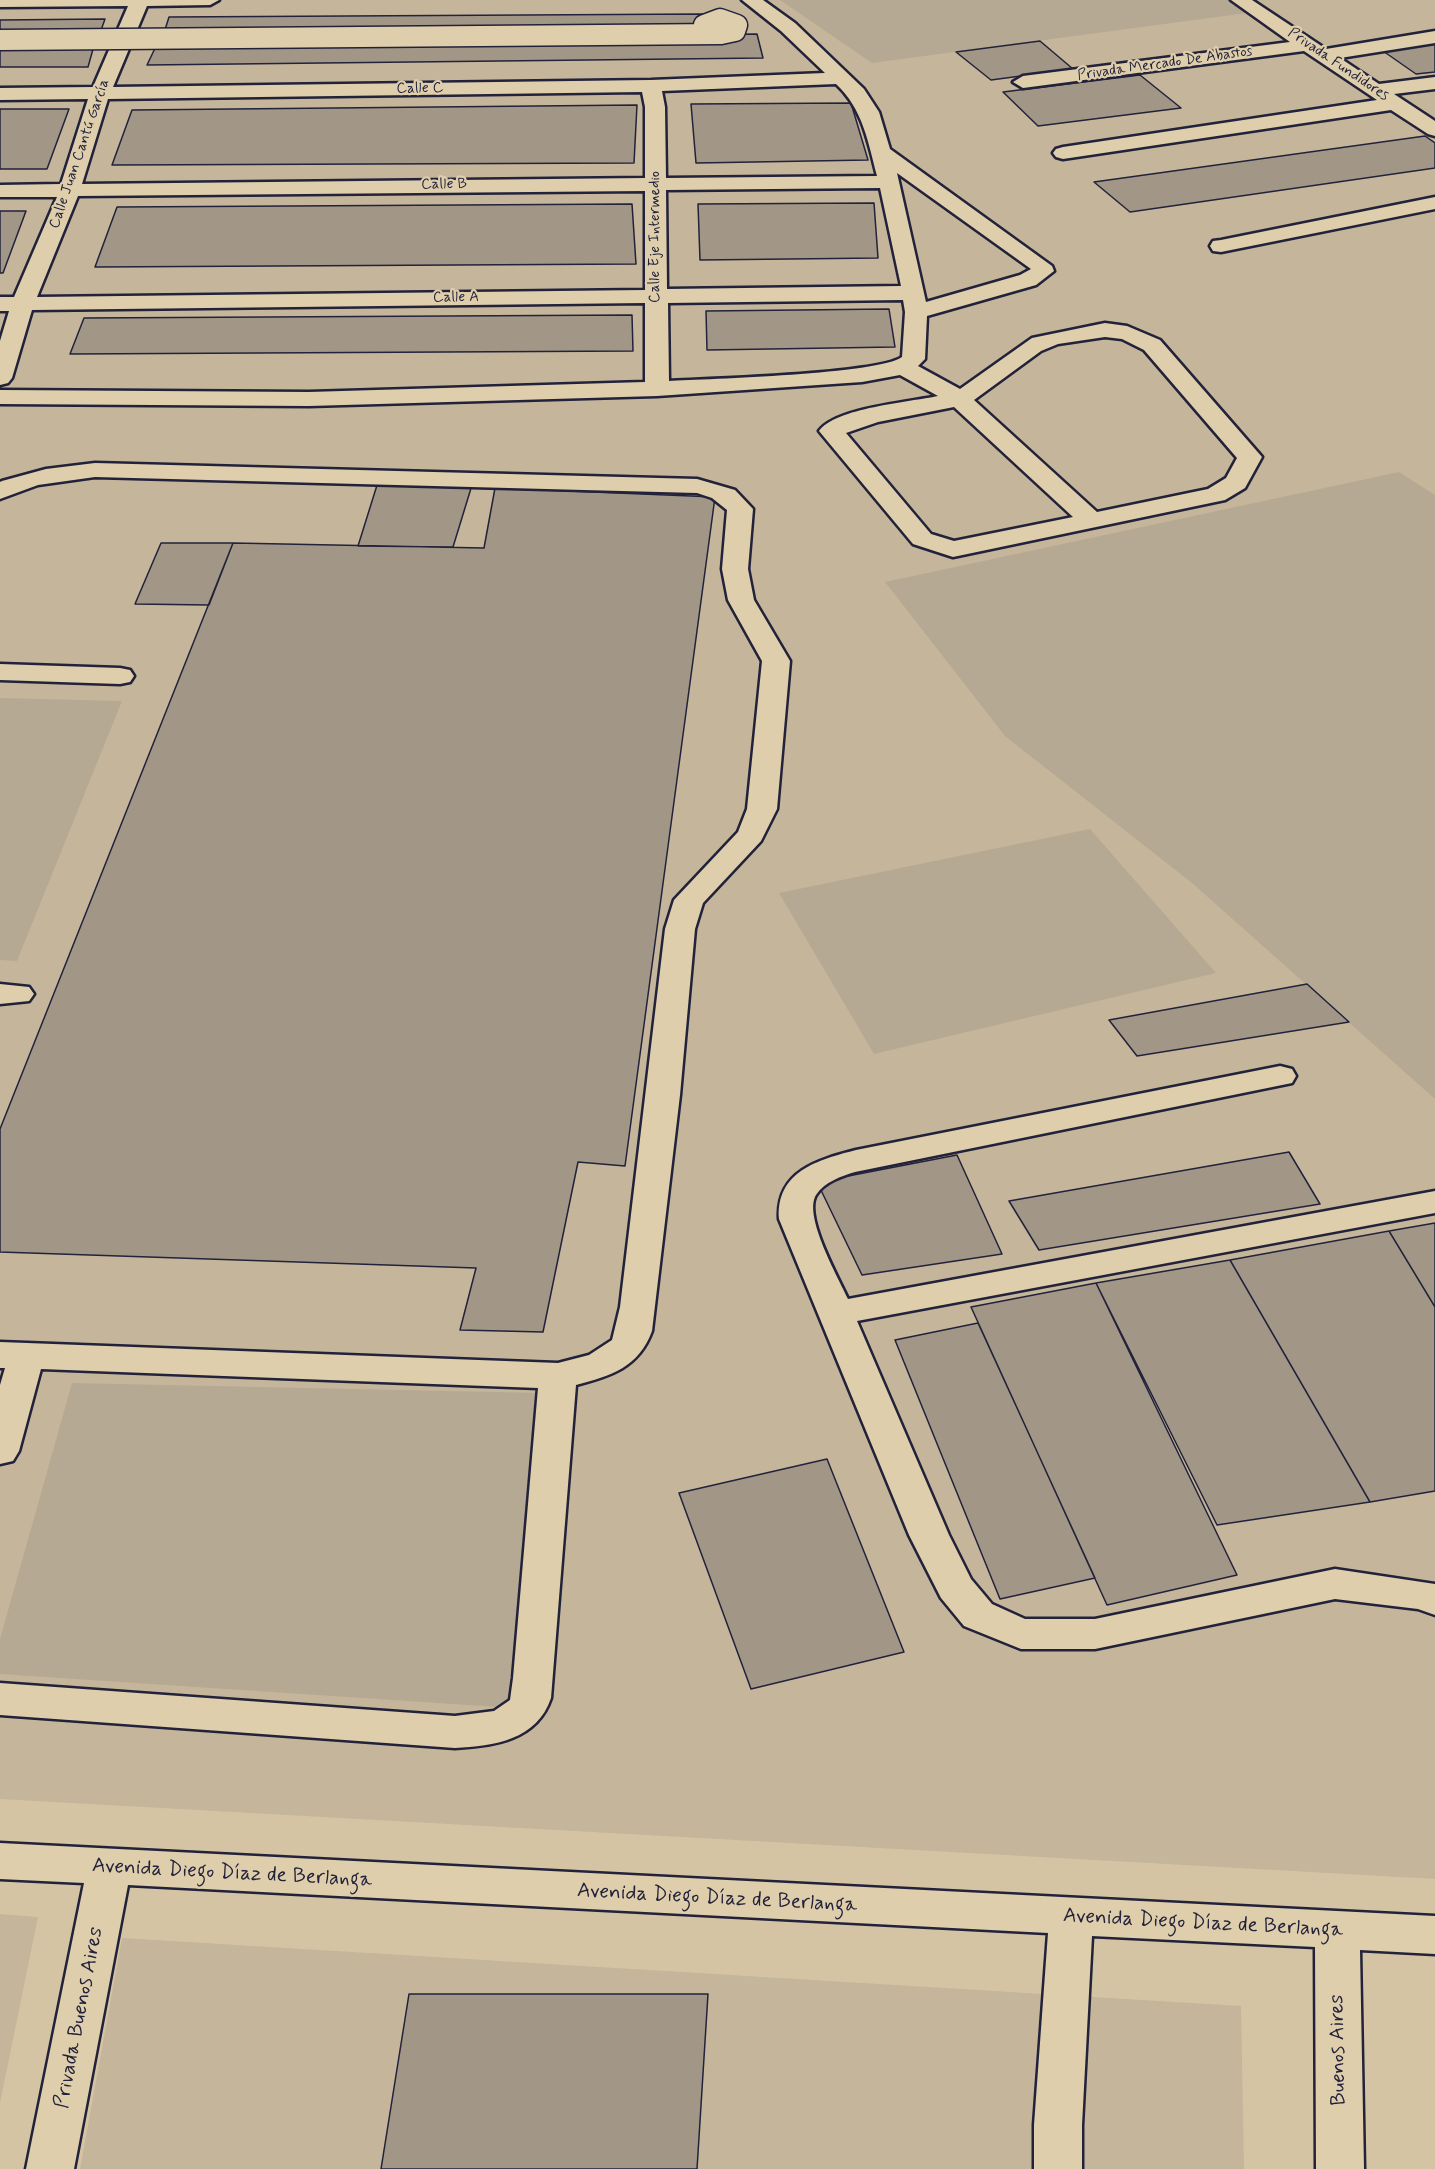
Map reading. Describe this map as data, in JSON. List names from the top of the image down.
{
  "streets": {
    "street": [
      "Privada Mercado De Abastos",
      "Privada Fundidores",
      "Calle C",
      "Calle Juan Cantú García",
      "Calle B",
      "Calle Eje Intermedio",
      "Calle A",
      "Avenida Diego Díaz de Berlanga",
      "Privada Buenos Aires",
      "Buenos Aires"
    ]
  },
  "crossings": [
    ["Privada Mercado De Abastos", "Privada Fundidores"],
    ["Calle C", "Calle Juan Cantú García"],
    ["Calle C", "Calle Eje Intermedio"],
    ["Calle Juan Cantú García", "Calle B"],
    ["Calle Juan Cantú García", "Calle A"],
    ["Calle B", "Calle Eje Intermedio"],
    ["Calle Eje Intermedio", "Calle A"],
    ["Avenida Diego Díaz de Berlanga", "Privada Buenos Aires"],
    ["Avenida Diego Díaz de Berlanga", "Buenos Aires"]
  ]
}
